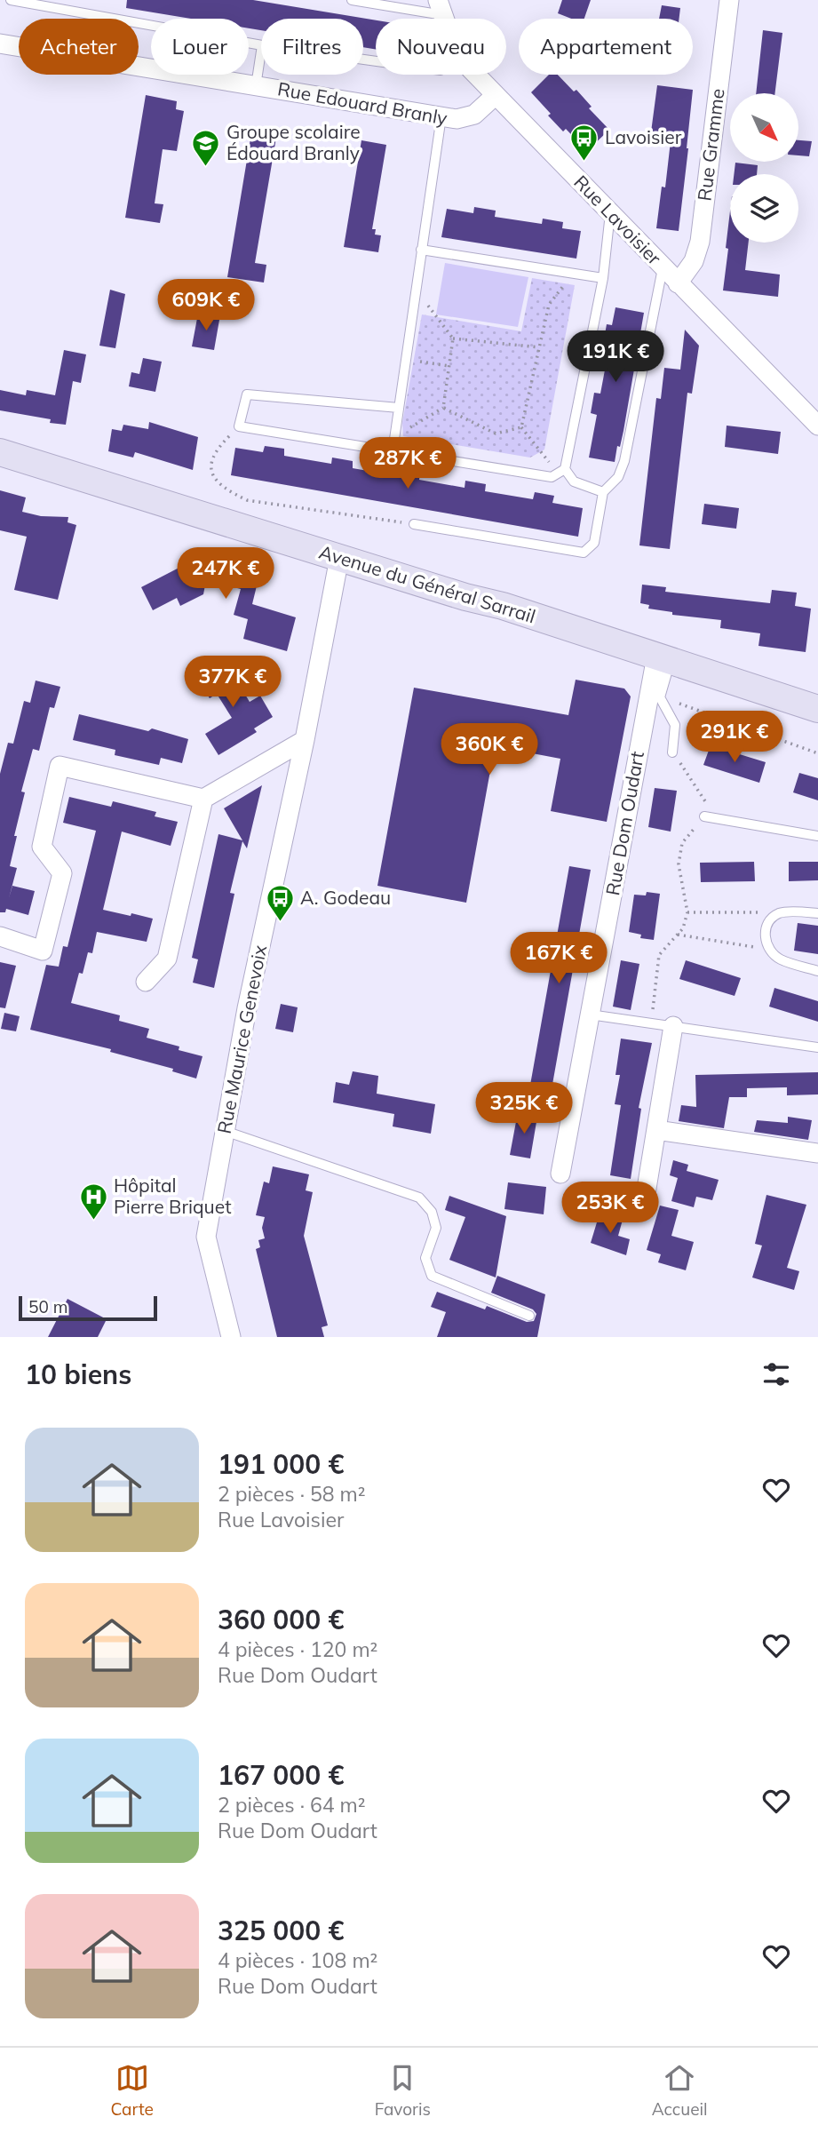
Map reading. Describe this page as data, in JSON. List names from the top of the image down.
{
  "streets": {
    "main road": ["Avenue du Général Sarrail"],
    "street": [
      "Rue Edouard Branly",
      "Rue Gramme",
      "Rue Lavoisier",
      "Rue Dom Oudart",
      "Rue Maurice Genevoix"
    ]
  },
  "crossings": [
    ["Rue Edouard Branly", "Rue Lavoisier"],
    ["Rue Gramme", "Rue Lavoisier"],
    ["Avenue du Général Sarrail", "Rue Dom Oudart"],
    ["Avenue du Général Sarrail", "Rue Maurice Genevoix"]
  ],
  "places": {
    "bus stop": ["Lavoisier", "A. Godeau"],
    "school or university": ["Groupe scolaire Édouard Branly"],
    "hospital": ["Hôpital Pierre Briquet"]
  },
  "scale_bar": "50 m",
  "north": "bottom right",
  "page": {
    "chip": [
      "Acheter",
      "Louer",
      "Filtres",
      "Nouveau",
      "Appartement"
    ],
    "price": [
      "609K €",
      "191K €",
      "287K €",
      "247K €",
      "377K €",
      "291K €",
      "360K €",
      "167K €",
      "325K €",
      "253K €"
    ],
    "scale": "50 m",
    "heading": "10 biens",
    "list": [
      {
        "name": "191 000 €",
        "note": "2 pièces · 58 m² · Rue Lavoisier"
      },
      {
        "name": "360 000 €",
        "note": "4 pièces · 120 m² · Rue Dom Oudart"
      },
      {
        "name": "167 000 €",
        "note": "2 pièces · 64 m² · Rue Dom Oudart"
      },
      {
        "name": "325 000 €",
        "note": "4 pièces · 108 m² · Rue Dom Oudart"
      }
    ],
    "tabs": ["Carte", "Favoris", "Accueil"]
  }
}
